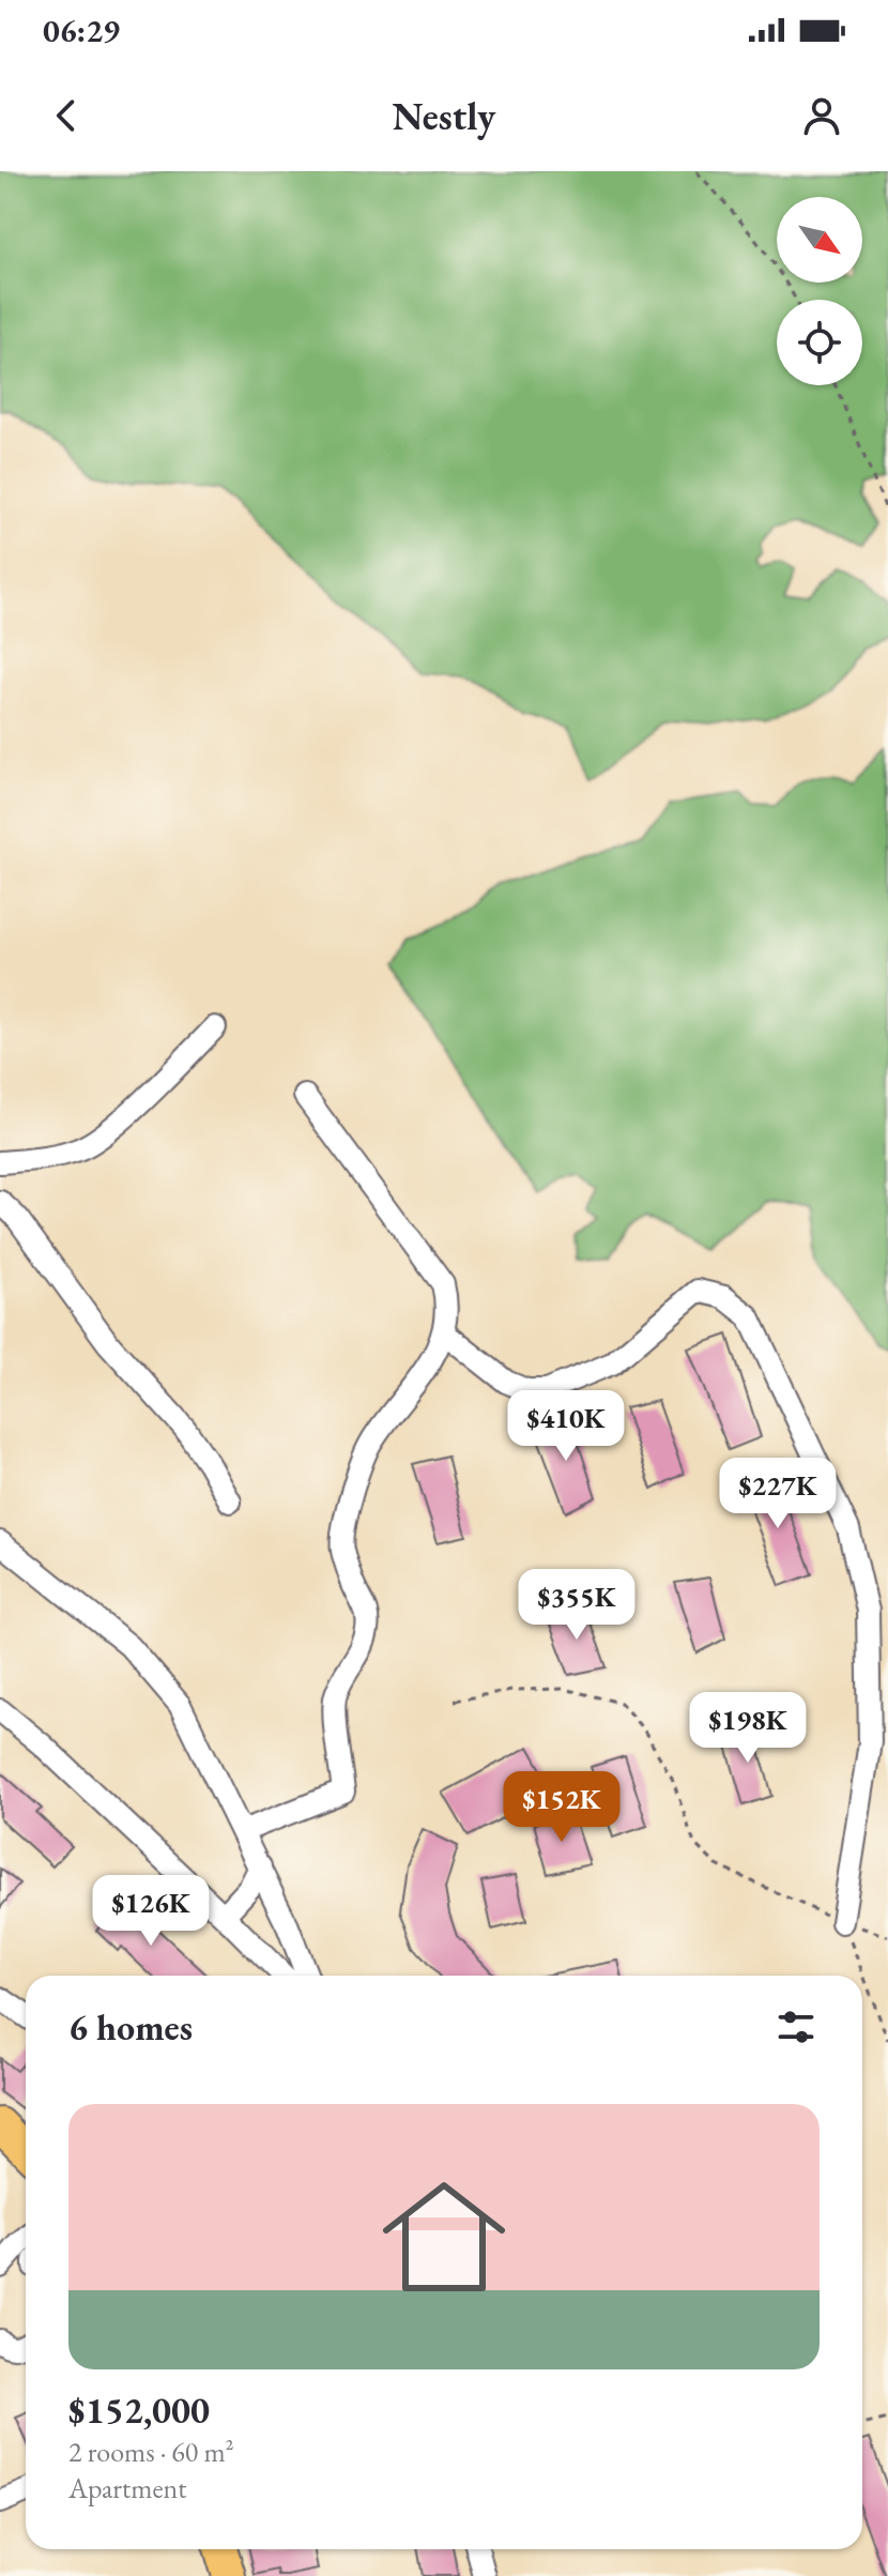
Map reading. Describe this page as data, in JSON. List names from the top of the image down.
{
  "north": "bottom right",
  "page": {
    "status": "06:29",
    "header": "Nestly",
    "price": [
      "$410K",
      "$227K",
      "$355K",
      "$198K",
      "$152K",
      "$126K"
    ],
    "heading": "6 homes",
    "list": [
      {
        "name": "$152,000",
        "note": "2 rooms · 60 m² · Apartment"
      }
    ]
  }
}
